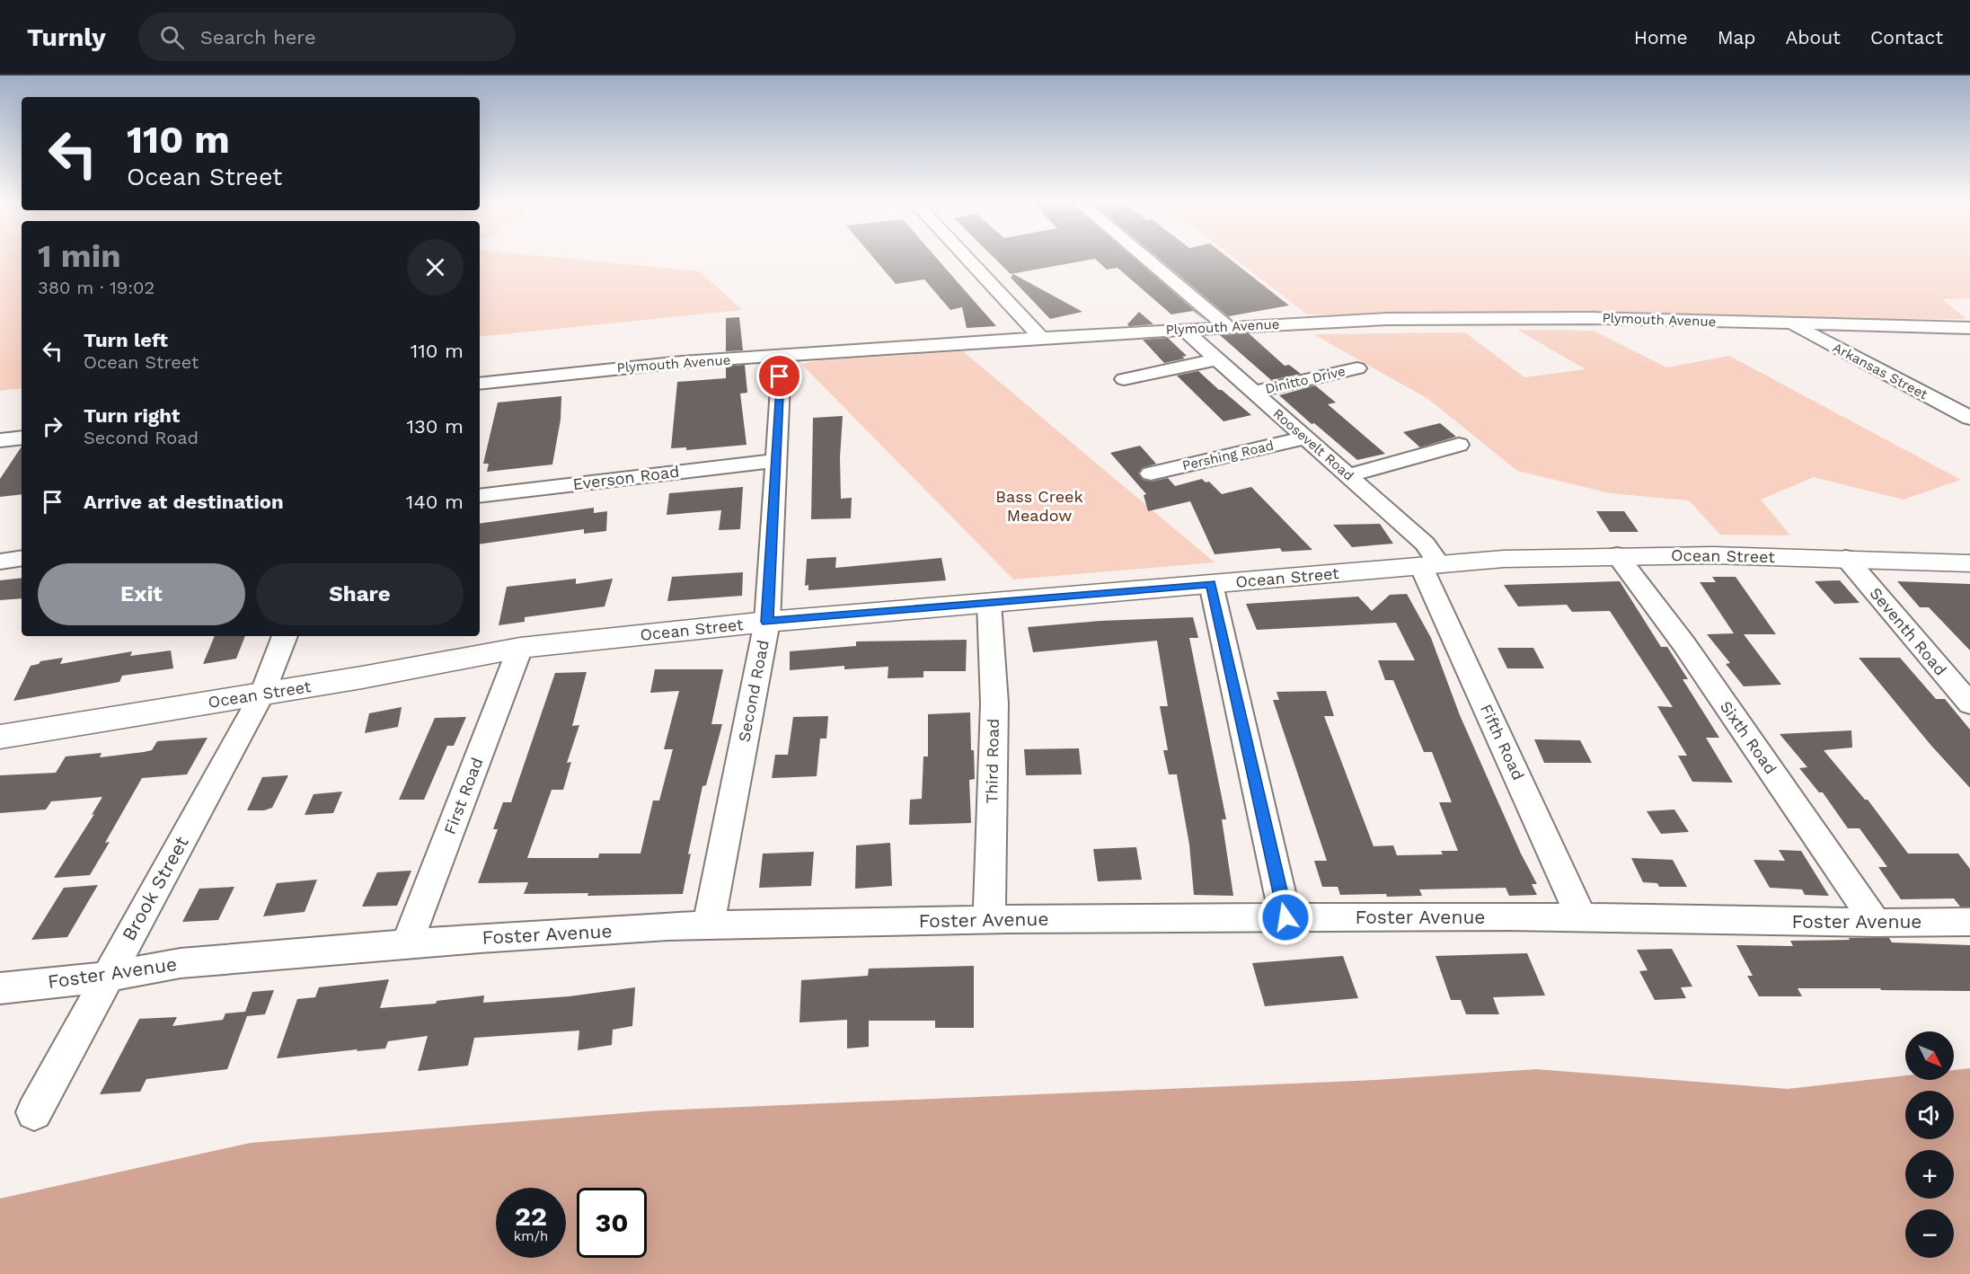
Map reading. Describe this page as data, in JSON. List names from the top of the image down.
{
  "streets": {
    "main road": ["Ocean Street"],
    "street": [
      "Plymouth Avenue",
      "Arkansas Street",
      "Dinitto Drive",
      "Roosevelt Road",
      "Pershing Road",
      "Everson Road",
      "Seventh Road",
      "Second Road",
      "Sixth Road",
      "Fifth Road",
      "Third Road",
      "First Road",
      "Brook Street",
      "Foster Avenue"
    ]
  },
  "crossings": [
    ["Plymouth Avenue", "Arkansas Street"],
    ["Plymouth Avenue", "Roosevelt Road"],
    ["Plymouth Avenue", "Second Road"],
    ["Dinitto Drive", "Roosevelt Road"],
    ["Roosevelt Road", "Pershing Road"],
    ["Roosevelt Road", "Ocean Street"],
    ["Roosevelt Road", "Fifth Road"],
    ["Everson Road", "Second Road"],
    ["Ocean Street", "Seventh Road"],
    ["Ocean Street", "Second Road"],
    ["Ocean Street", "Sixth Road"],
    ["Ocean Street", "Fifth Road"],
    ["Ocean Street", "Third Road"],
    ["Ocean Street", "First Road"],
    ["Ocean Street", "Brook Street"],
    ["Second Road", "Foster Avenue"],
    ["Sixth Road", "Foster Avenue"],
    ["Fifth Road", "Foster Avenue"],
    ["Third Road", "Foster Avenue"],
    ["First Road", "Foster Avenue"],
    ["Brook Street", "Foster Avenue"]
  ],
  "parks": ["Bass Creek Meadow"],
  "north": "bottom right",
  "page": {
    "header": "Turnly",
    "search": "Search here",
    "nav": [
      "Home",
      "Map",
      "About",
      "Contact"
    ],
    "turn": ["110 m", "Ocean Street"],
    "heading": ["1 min", "380 m · 19:02"],
    "list": [
      {
        "name": "Turn left",
        "note": "Ocean Street",
        "value": "110 m"
      },
      {
        "name": "Turn right",
        "note": "Second Road",
        "value": "130 m"
      },
      {
        "name": "Arrive at destination",
        "value": "140 m"
      }
    ],
    "buttons": ["Exit", "Share"],
    "map_buttons": ["+", "−"],
    "speed": "22 km/h",
    "limit": "30"
  }
}
